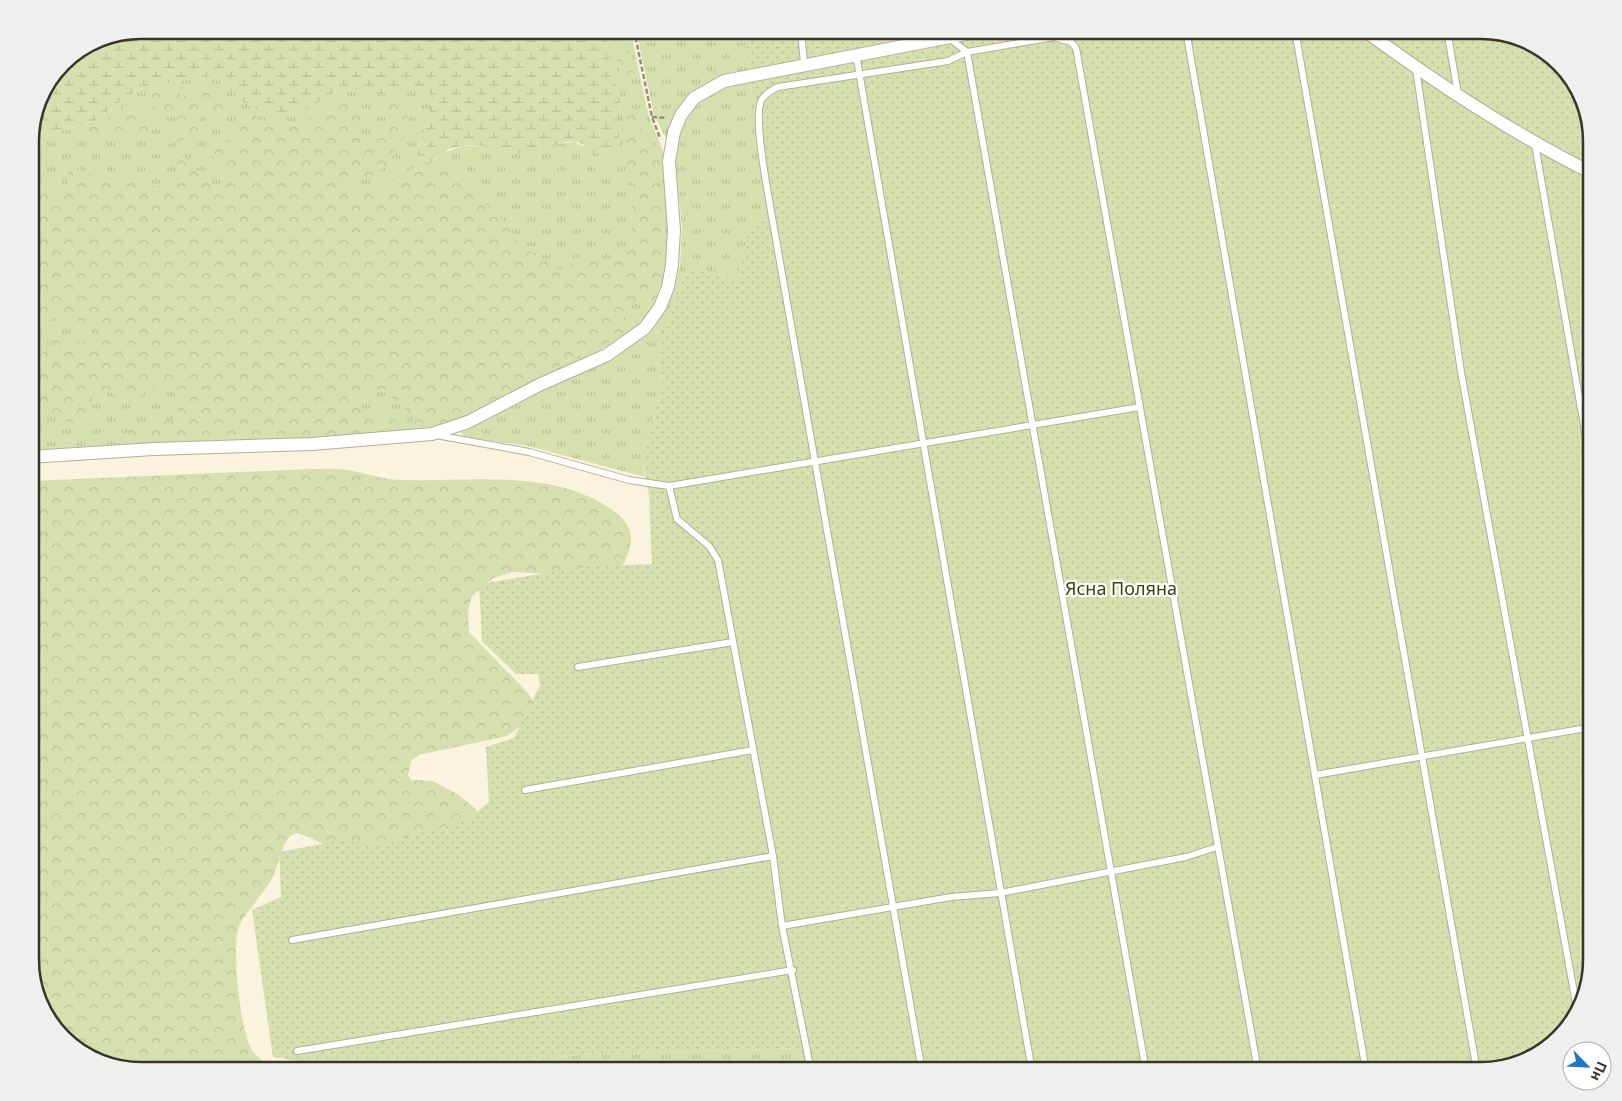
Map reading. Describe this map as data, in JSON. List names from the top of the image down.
{
  "parks": ["Ясна Поляна"],
  "north": "bottom right"
}
